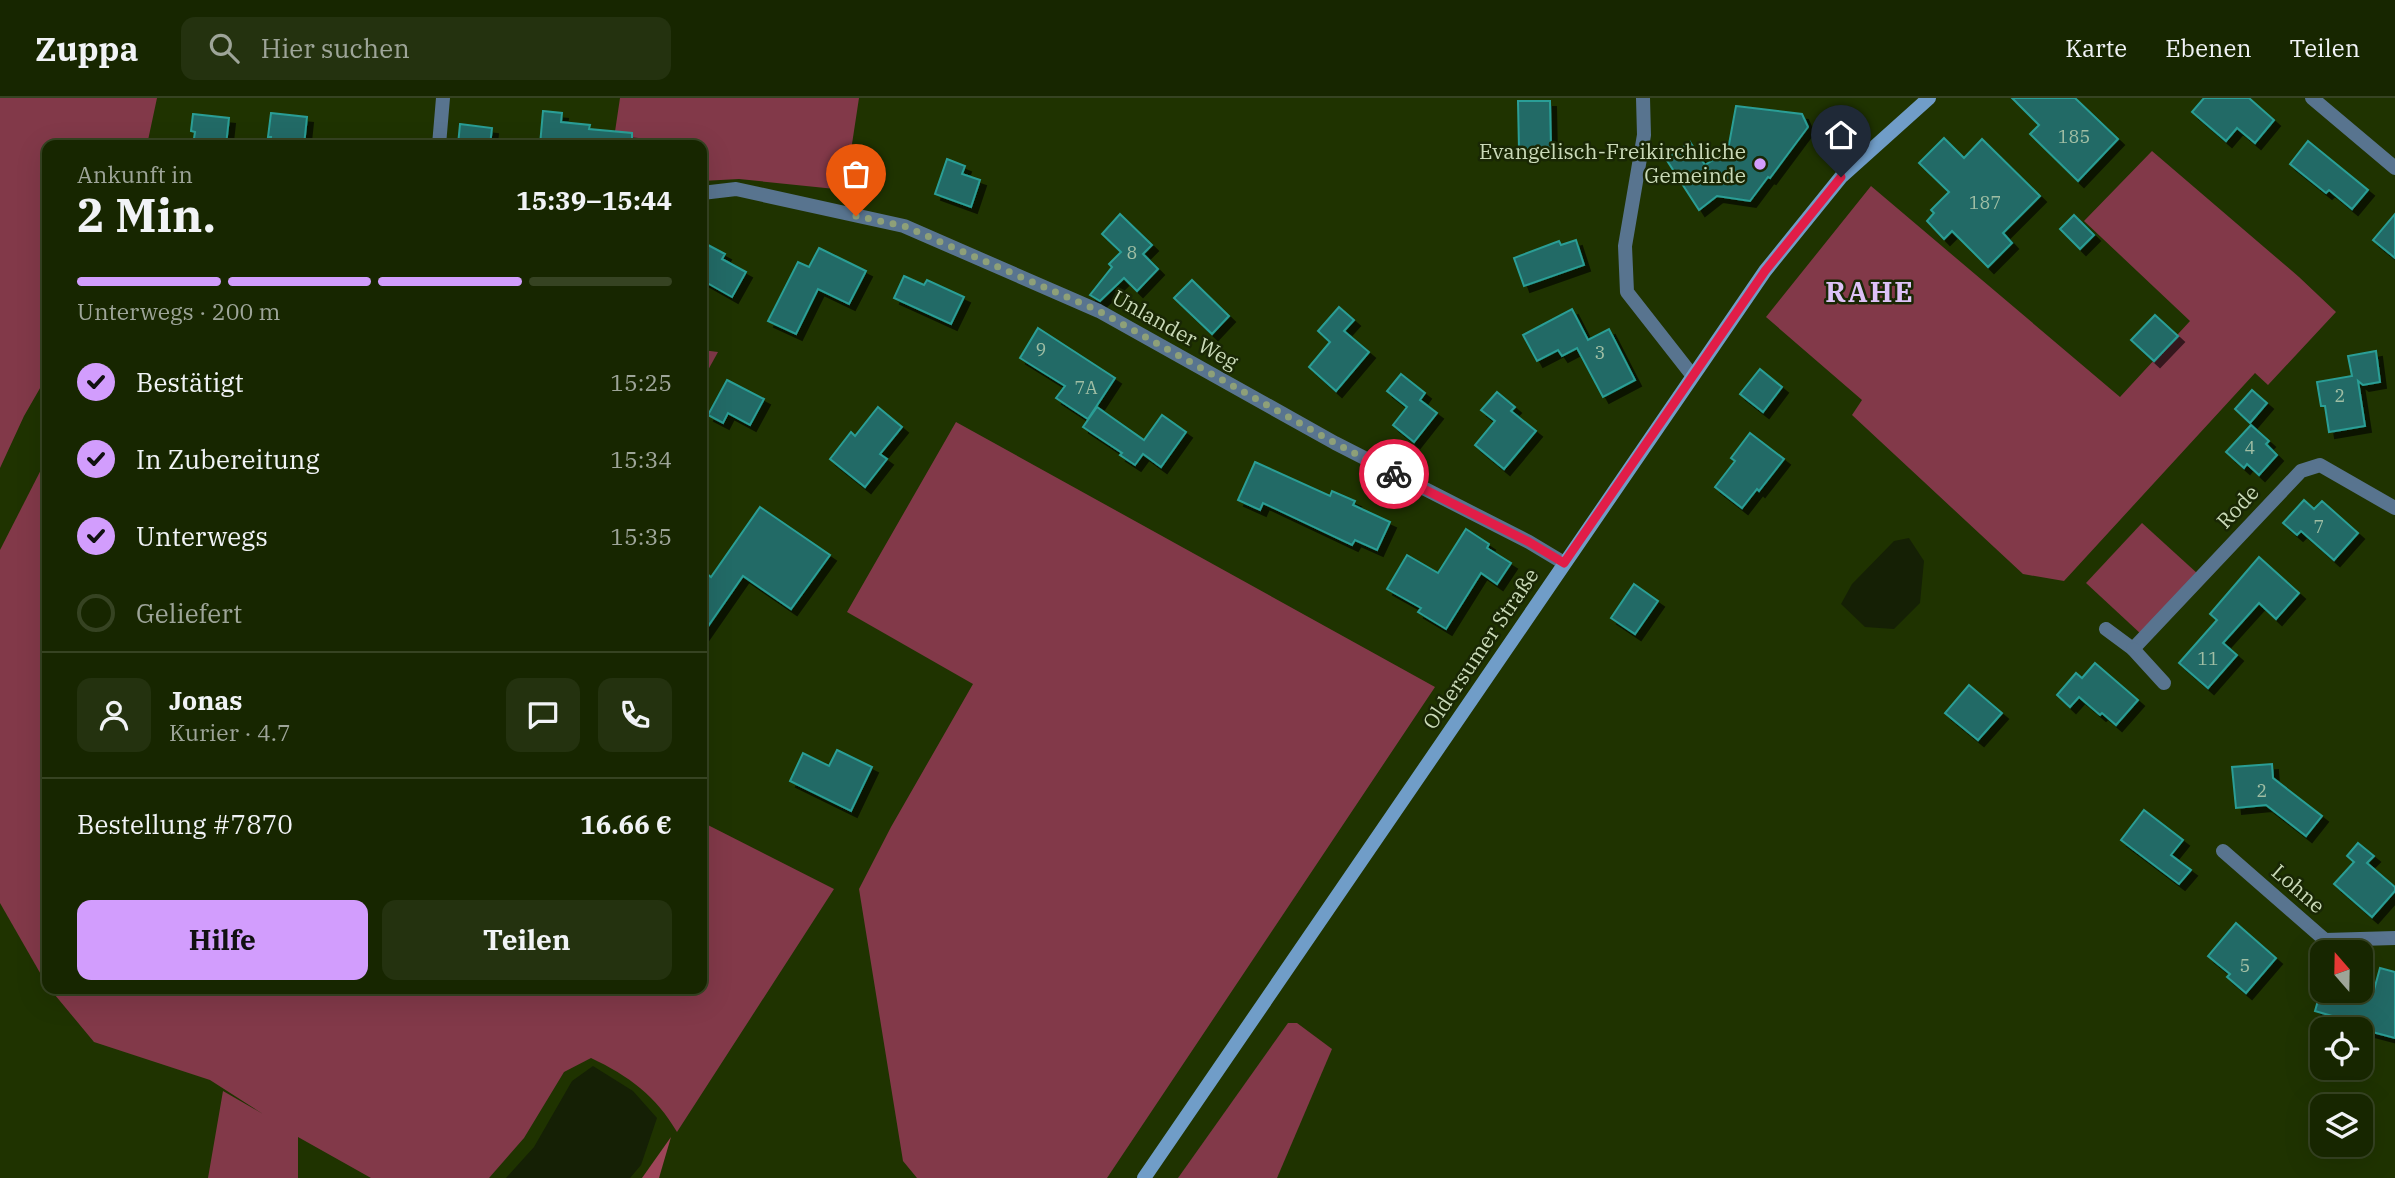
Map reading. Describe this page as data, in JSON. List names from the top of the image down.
{
  "streets": {
    "main road": ["Oldersumer Straße"],
    "street": ["Unlander Weg", "Rode", "Lohne"]
  },
  "crossings": [
    ["Unlander Weg", "Oldersumer Straße"]
  ],
  "districts": ["RAHE"],
  "places": ["Evangelisch-Freikirchliche Gemeinde"],
  "house_numbers": [
    "185",
    "187",
    "8",
    "9",
    "3",
    "7A",
    "2",
    "4",
    "7",
    "11",
    "2",
    "5"
  ],
  "north": "top",
  "page": {
    "header": "Zuppa",
    "search": "Hier suchen",
    "nav": ["Karte", "Ebenen", "Teilen"],
    "heading": ["2 Min.", "Ankunft in", "15:39–15:44"],
    "panel": [
      "Jonas",
      "Kurier · 4.7",
      "Bestellung #7870",
      "16.66 €"
    ],
    "bar": "Unterwegs · 200 m",
    "list": [
      ["Bestätigt", "15:25"],
      ["In Zubereitung", "15:34"],
      ["Unterwegs", "15:35"],
      "Geliefert"
    ],
    "buttons": ["Hilfe", "Teilen"]
  }
}
